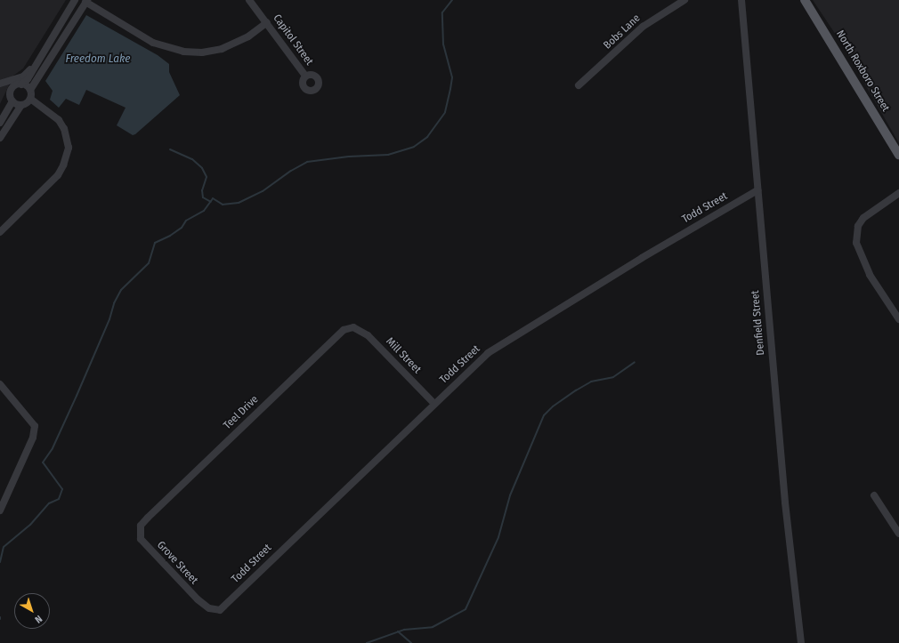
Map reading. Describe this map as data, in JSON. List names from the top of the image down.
{
  "streets": {
    "main road": ["North Roxboro Street"],
    "street": [
      "Bobs Lane",
      "Capitol Street",
      "Todd Street",
      "Denfield Street",
      "Mill Street",
      "Teel Drive",
      "Grove Street"
    ]
  },
  "crossings": [
    ["Todd Street", "Denfield Street"],
    ["Todd Street", "Mill Street"],
    ["Todd Street", "Grove Street"],
    ["Mill Street", "Teel Drive"],
    ["Teel Drive", "Grove Street"]
  ],
  "water": ["Freedom Lake"],
  "north": "bottom right"
}
